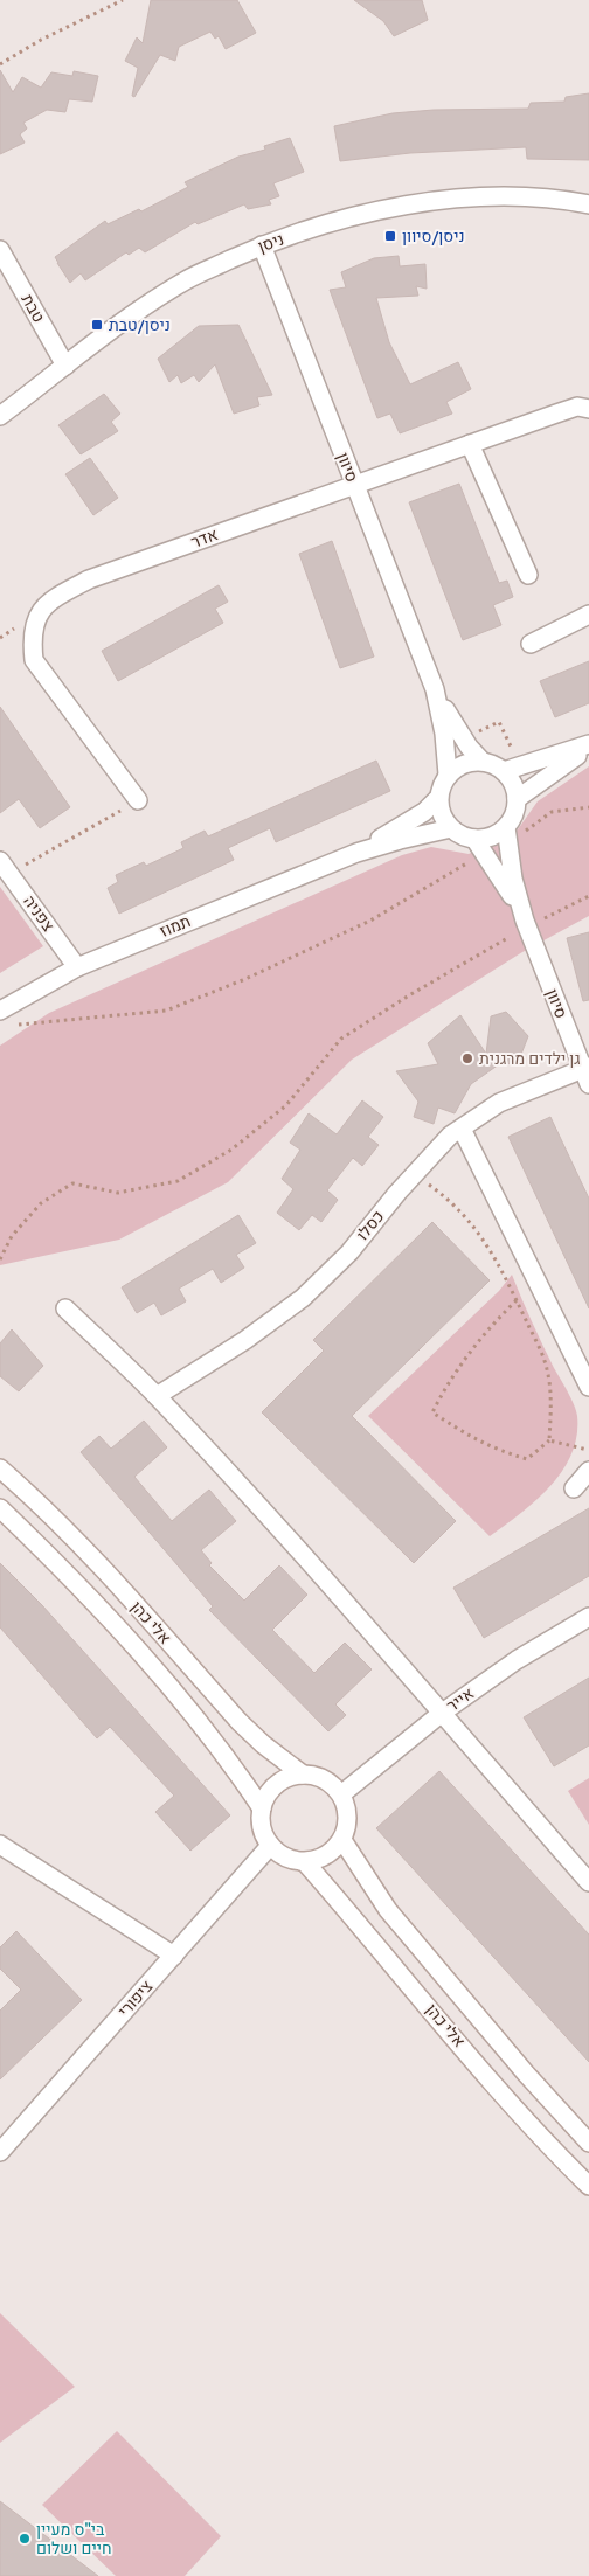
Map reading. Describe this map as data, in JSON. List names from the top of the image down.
{
  "streets": {
    "street": [
      "ניסן",
      "טבת",
      "סיוון",
      "אדר",
      "צפניה",
      "תמוז",
      "כסלו",
      "אלי כהן",
      "אייר",
      "ציפורי"
    ]
  },
  "crossings": [
    ["ניסן", "טבת"],
    ["ניסן", "סיוון"],
    ["סיוון", "אדר"],
    ["סיוון", "תמוז"],
    ["סיוון", "כסלו"],
    ["צפניה", "תמוז"],
    ["אלי כהן", "אייר"],
    ["אלי כהן", "ציפורי"],
    ["אייר", "ציפורי"]
  ],
  "places": {
    "transit": ["ניסן/סיוון", "ניסן/טבת"],
    "other": ["גן ילדים מרגנית", "בי\"ס מעיין חיים ושלום"]
  }
}
